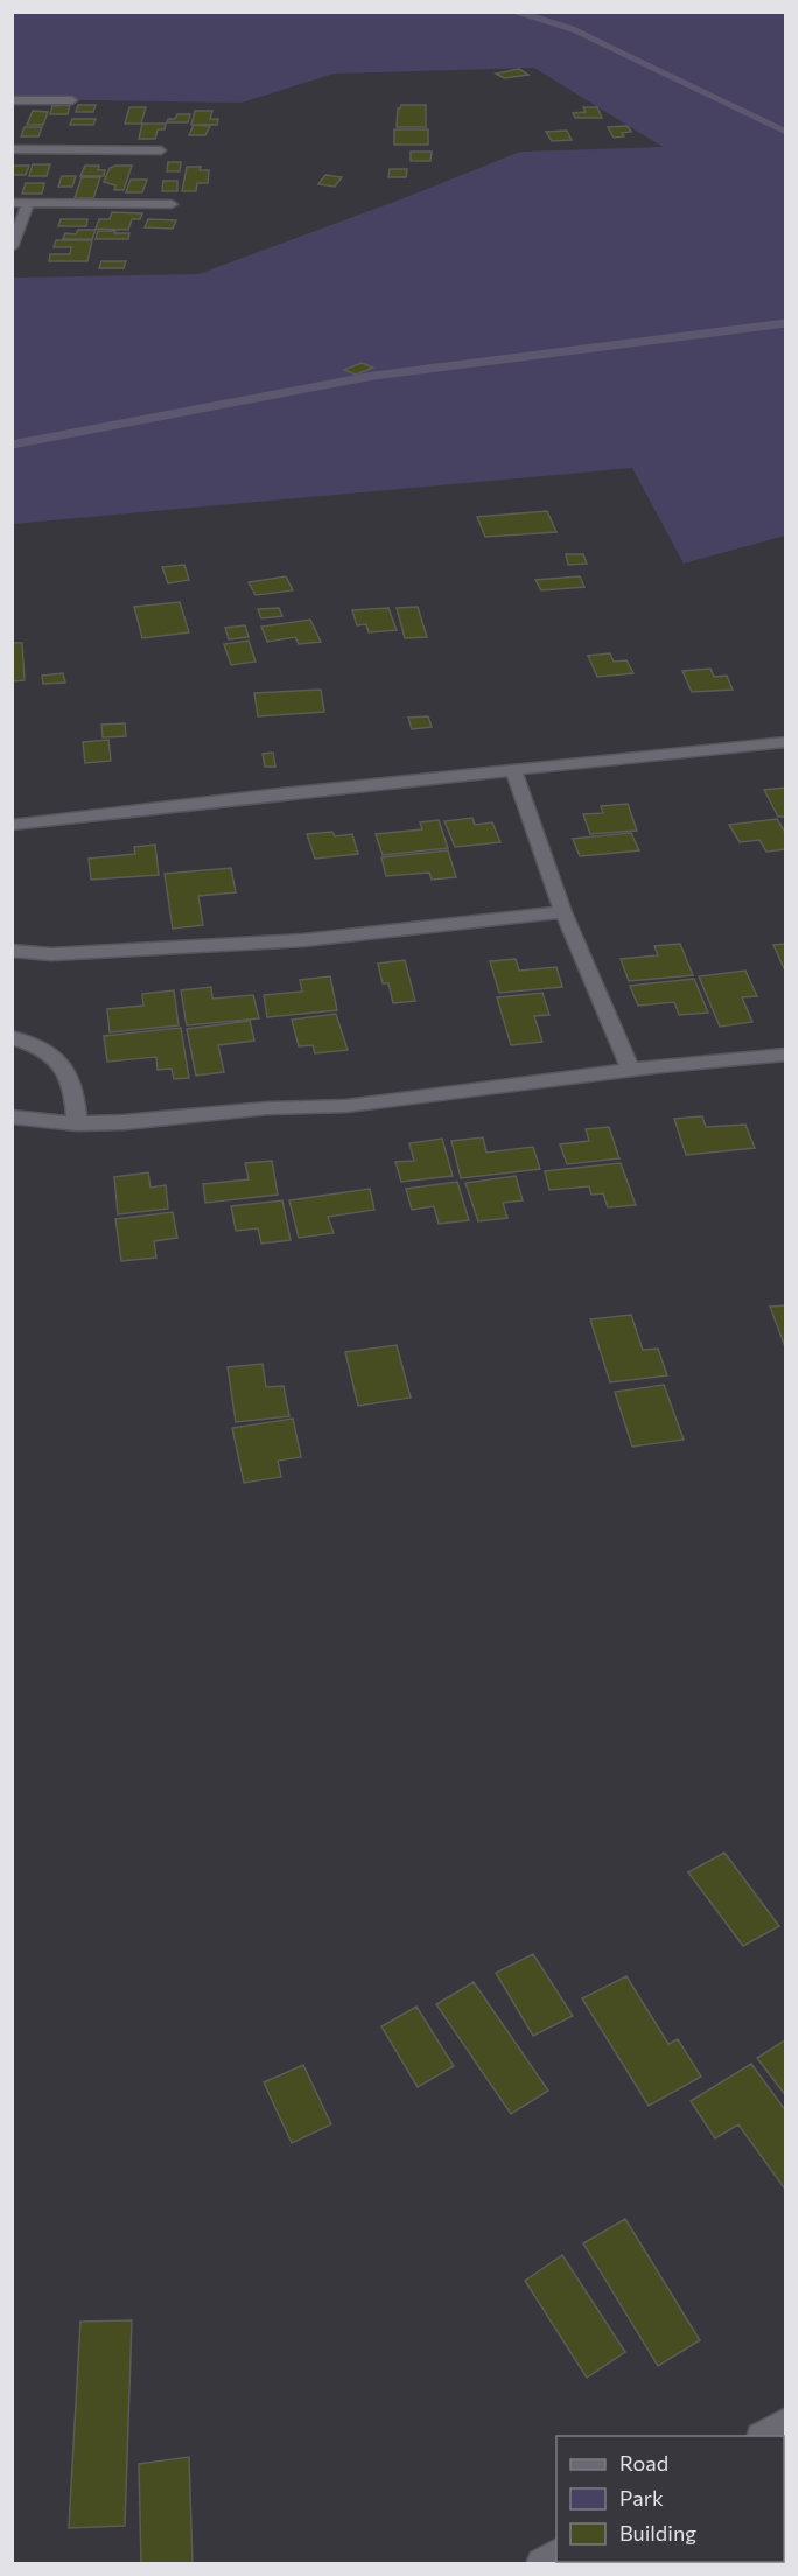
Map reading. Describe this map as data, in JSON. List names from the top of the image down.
{
  "legend": ["Road", "Park", "Building"]
}
